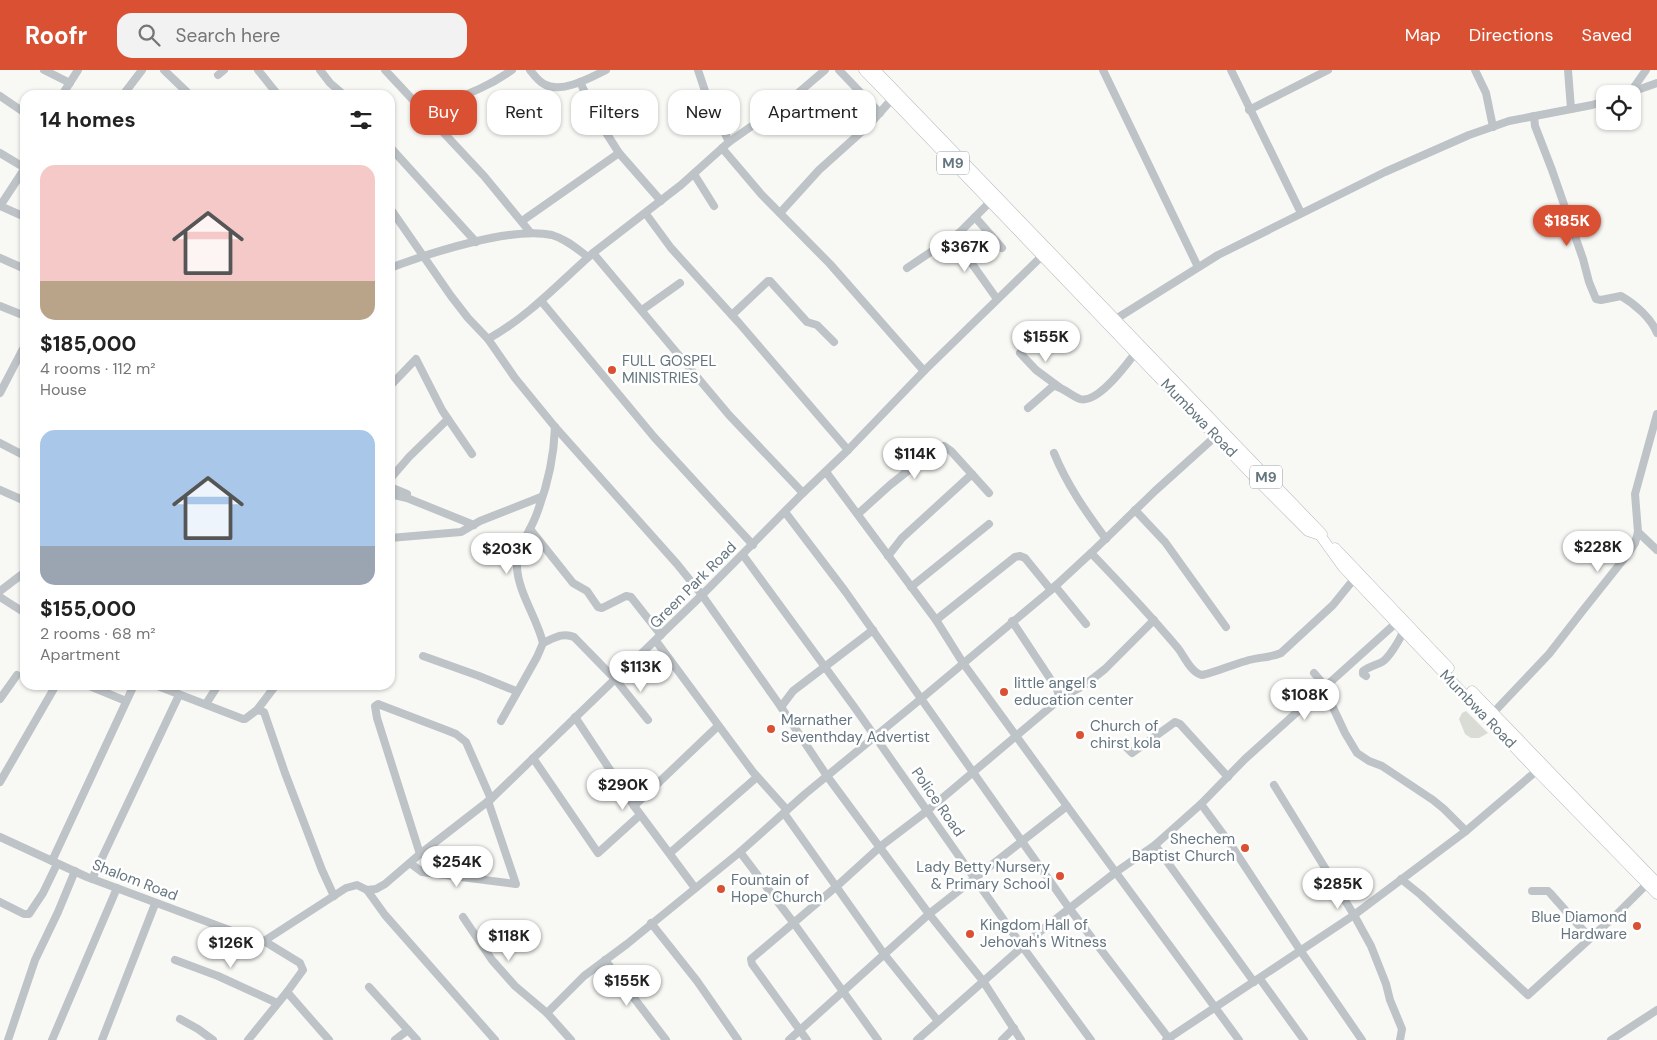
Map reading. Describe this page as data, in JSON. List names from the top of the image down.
{
  "streets": {
    "main road": ["M9", "Mumbwa Road"],
    "street": ["Green Park Road", "Police Road", "Shalom Road"]
  },
  "crossings": [
    ["Mumbwa Road", "Green Park Road"],
    ["Green Park Road", "Police Road"],
    ["Green Park Road", "Shalom Road"]
  ],
  "places": [
    "FULL GOSPEL MINISTRIES",
    "little angel s education center",
    "Marnather Seventhday Advertist",
    "Church of chirst kola",
    "Shechem Baptist Church",
    "Lady Betty Nursery & Primary School",
    "Fountain of Hope Church",
    "Blue Diamond Hardware",
    "Kingdom Hall of Jehovah's Witness"
  ],
  "page": {
    "header": "Roofr",
    "search": "Search here",
    "nav": ["Map", "Directions", "Saved"],
    "chip": [
      "Buy",
      "Rent",
      "Filters",
      "New",
      "Apartment"
    ],
    "heading": "14 homes",
    "list": [
      {
        "name": "$185,000",
        "note": "4 rooms · 112 m² · House"
      },
      {
        "name": "$155,000",
        "note": "2 rooms · 68 m² · Apartment"
      }
    ],
    "price": [
      "$185K",
      "$367K",
      "$155K",
      "$114K",
      "$228K",
      "$203K",
      "$113K",
      "$108K",
      "$290K",
      "$254K",
      "$285K",
      "$118K",
      "$126K",
      "$155K"
    ]
  }
}
